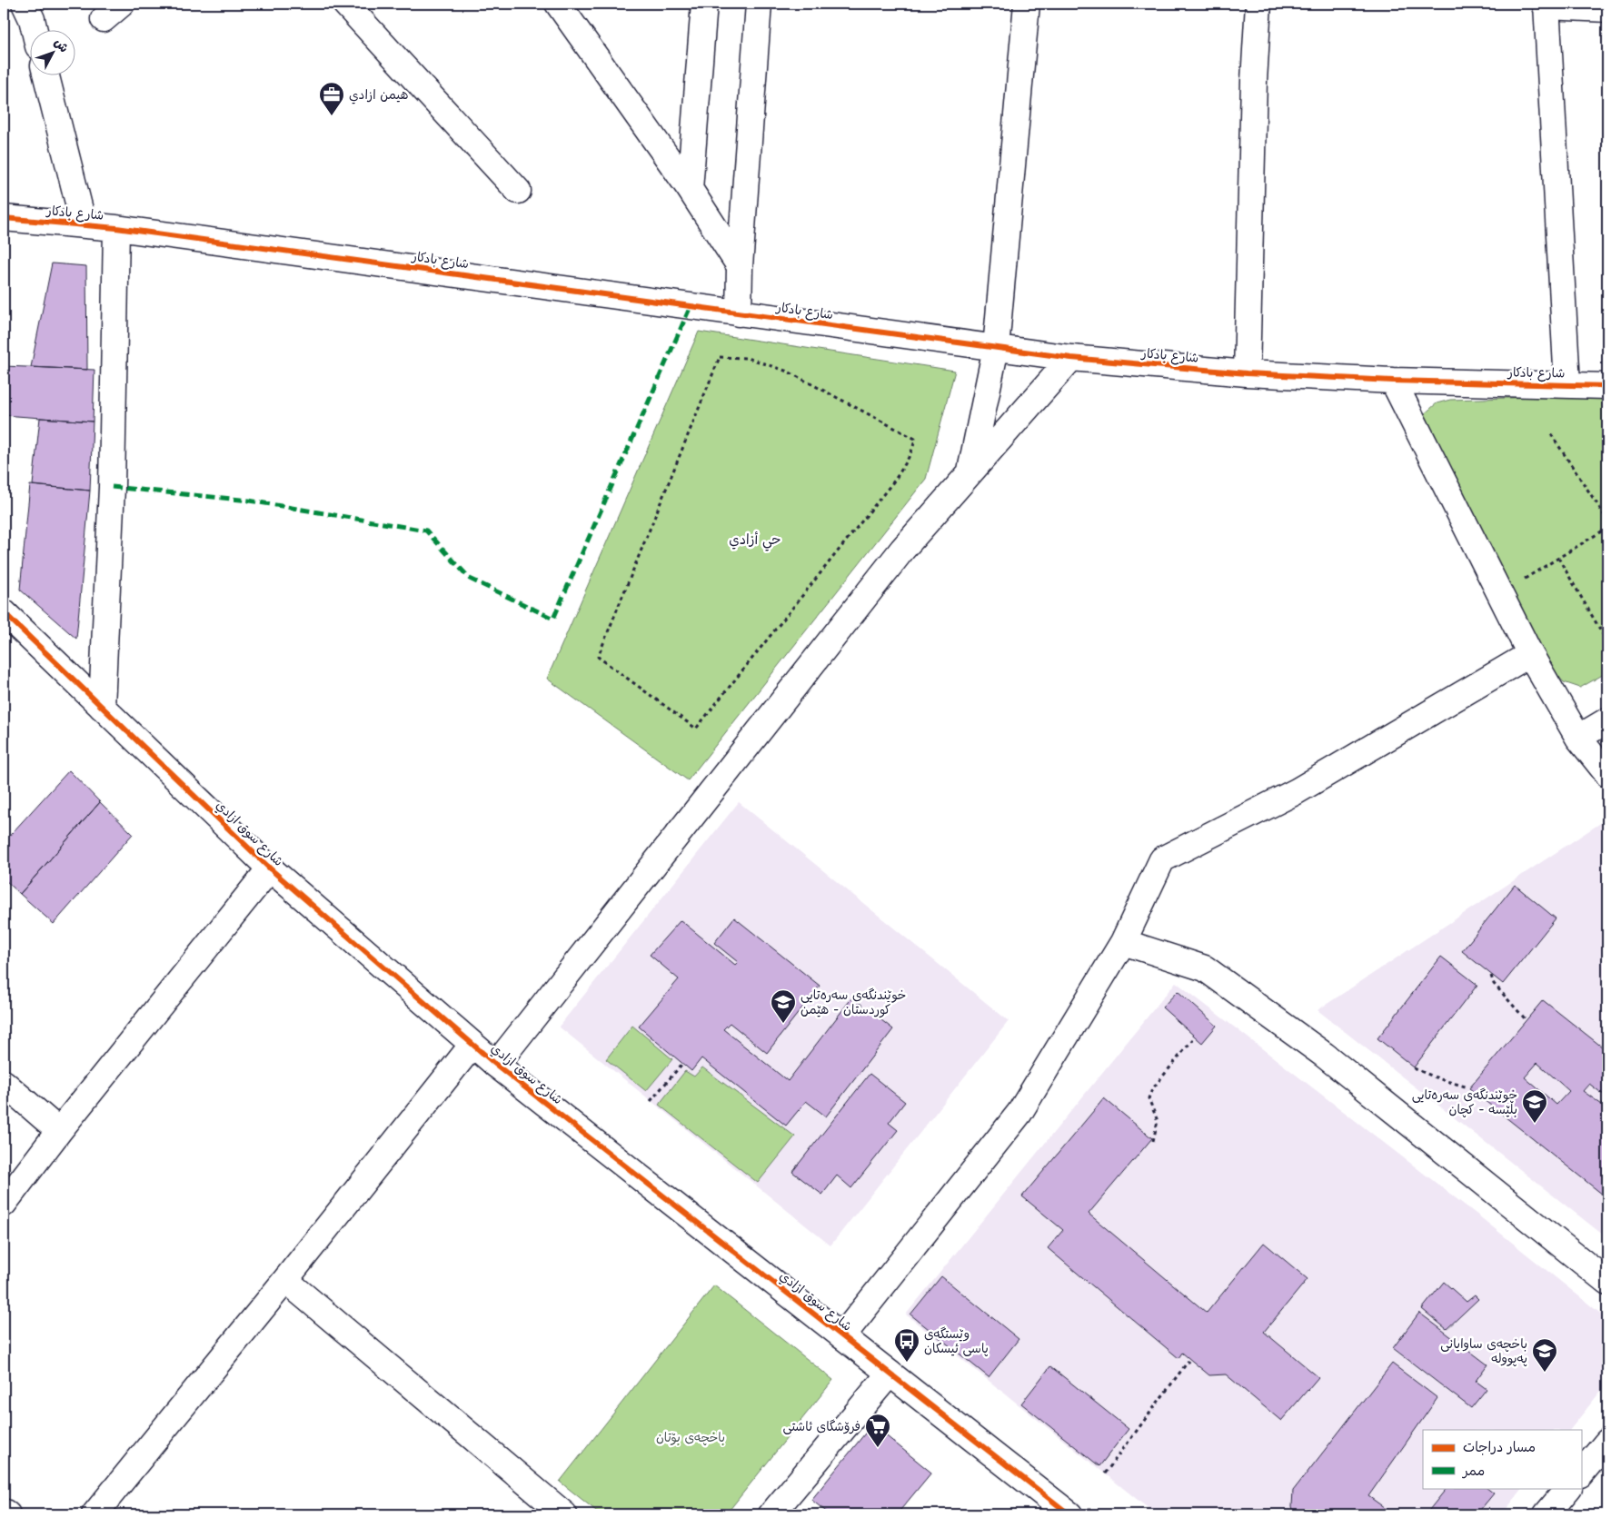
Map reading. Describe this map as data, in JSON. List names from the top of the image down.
{
  "streets": {
    "street": ["شارع بادكار", "شارع سوق ازادي"]
  },
  "districts": ["حي أزادي"],
  "parks": ["باخچەی بۆتان"],
  "places": {
    "office": ["هيمن ازادي"],
    "school or university": ["خوێندنگەی سەرەتایی کوردستان - هێمن", "خوێندنگەی سەرەتایی بڵێسە - کچان", "باخچەی ساوایانی پەپوولە"],
    "bus stop": ["وێستگەی پاسی ئیسکان"],
    "supermarket": ["فرۆشگای ئاشتی"]
  },
  "legend": ["مسار دراجات", "ممر"],
  "north": "top right"
}
